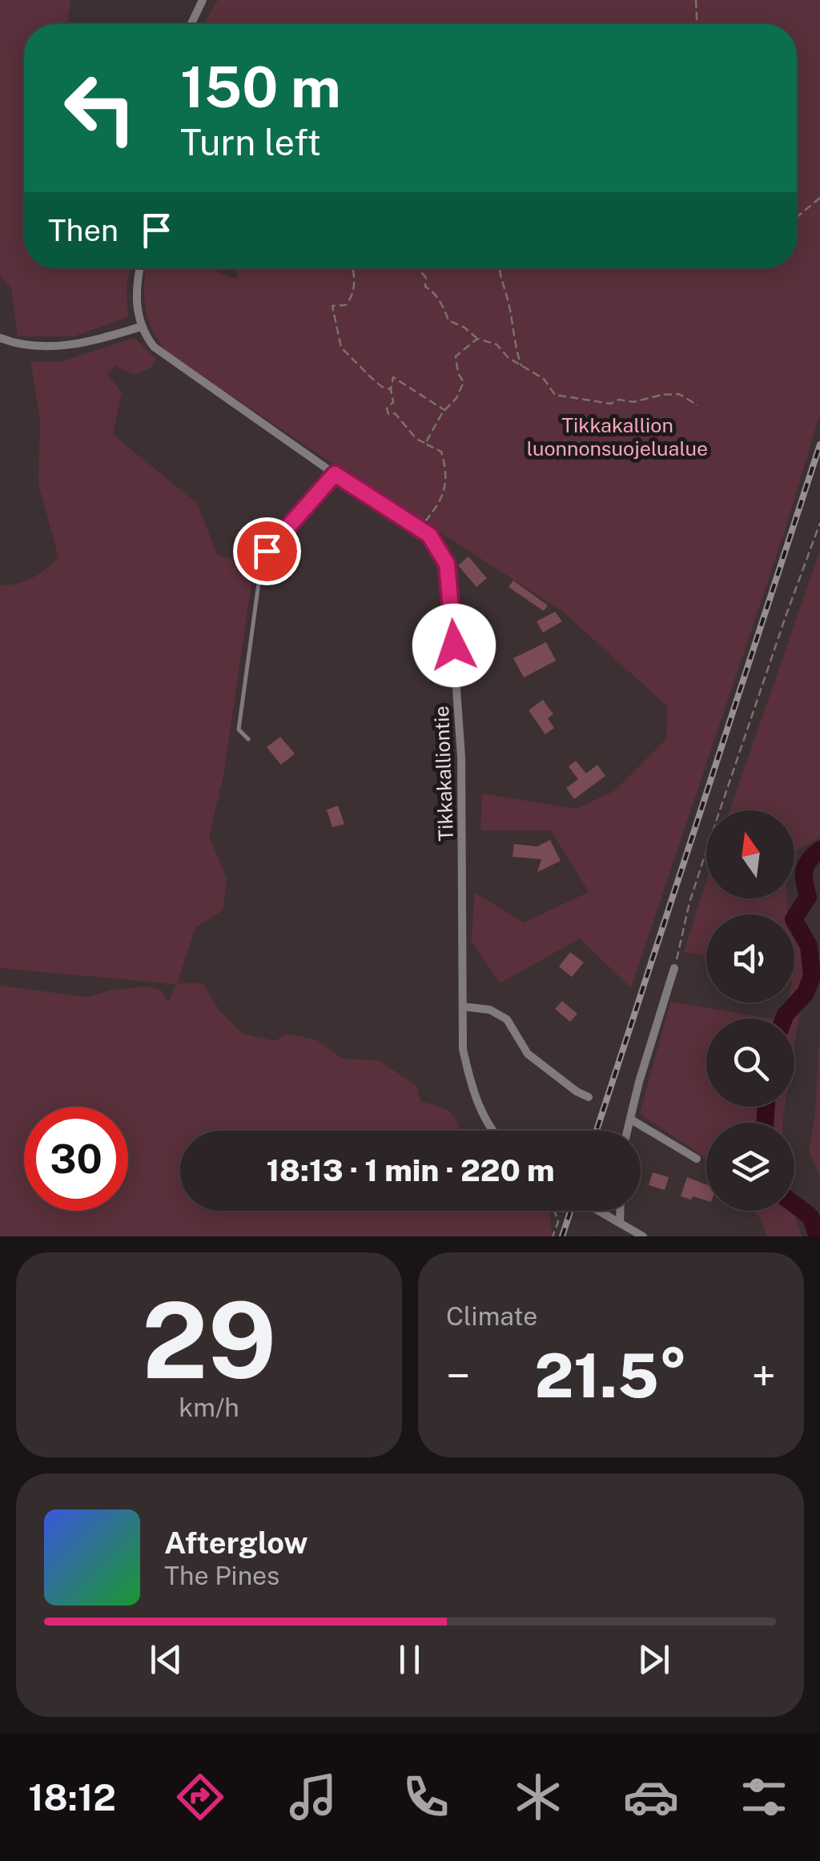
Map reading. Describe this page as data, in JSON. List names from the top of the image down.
{
  "streets": {
    "street": ["Tikkakalliontie"]
  },
  "parks": ["Tikkakallion luonnonsuojelualue"],
  "north": "top",
  "page": {
    "turn": ["150 m", "Turn left"],
    "then": "Then",
    "limit": "30",
    "trip": "18:13 · 1 min · 220 m",
    "tile": [
      ["29", "km/h"],
      "Climate"
    ],
    "heat": ["−", "21.5°", "+"],
    "song": ["Afterglow", "The Pines"],
    "tabs": "18:12"
  }
}
